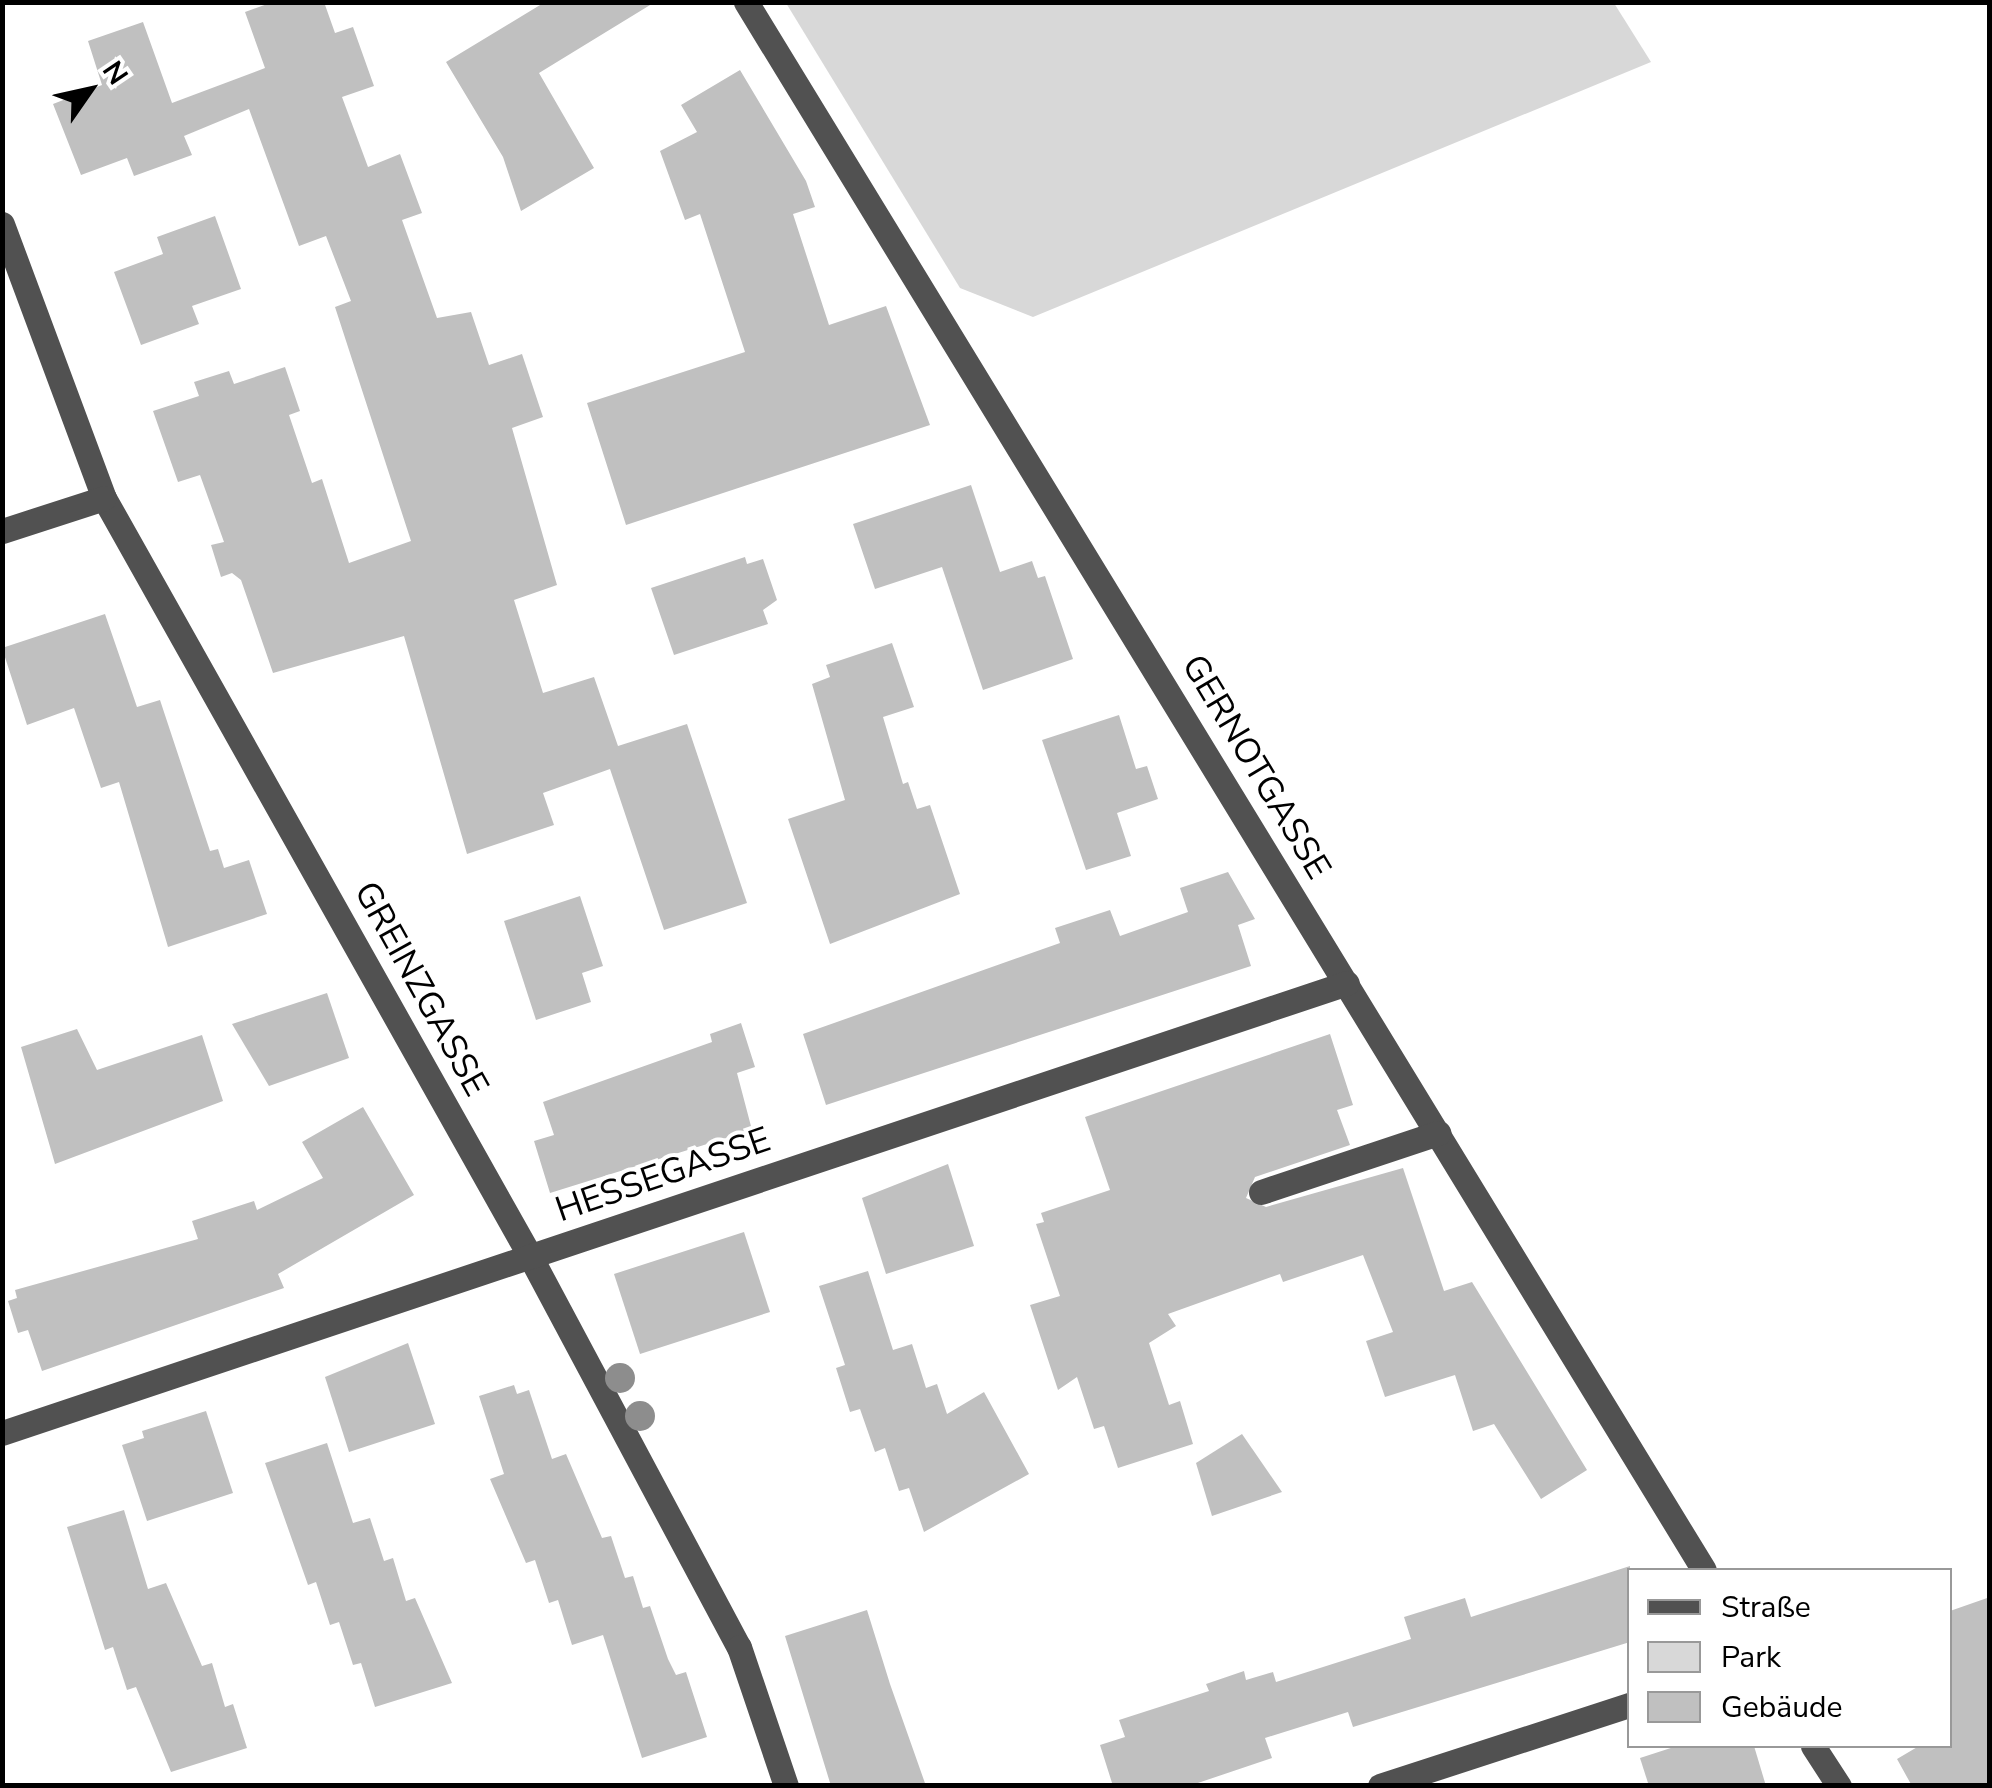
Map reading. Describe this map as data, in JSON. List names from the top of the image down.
{
  "streets": {
    "street": ["GERNOTGASSE", "GREINZGASSE", "HESSEGASSE"]
  },
  "crossings": [
    ["GERNOTGASSE", "HESSEGASSE"],
    ["GREINZGASSE", "HESSEGASSE"]
  ],
  "legend": ["Straße", "Park", "Gebäude"],
  "north": "top right"
}
